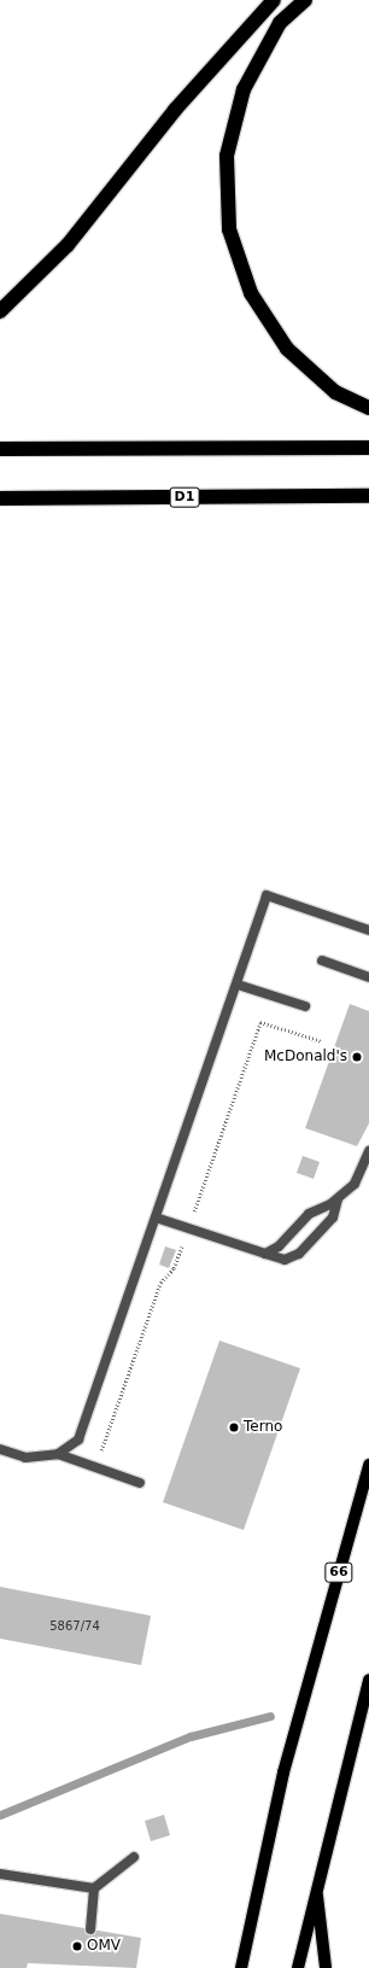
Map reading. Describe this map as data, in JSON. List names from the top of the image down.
{
  "streets": {
    "highway": ["D1"],
    "main road": ["66"]
  },
  "places": ["McDonald's", "Terno", "OMV"],
  "house_numbers": ["5867/74"]
}
